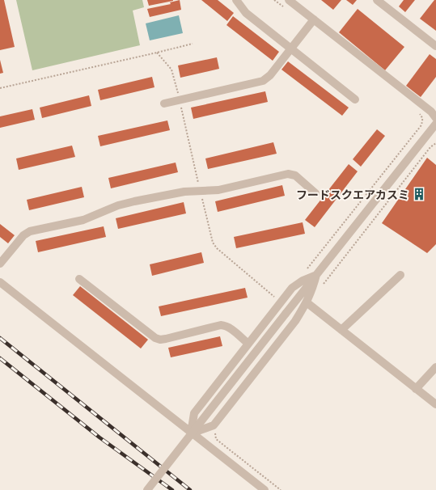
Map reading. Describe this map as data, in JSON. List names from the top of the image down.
{
  "places": {
    "building": ["フードスクエアカスミ"]
  }
}
